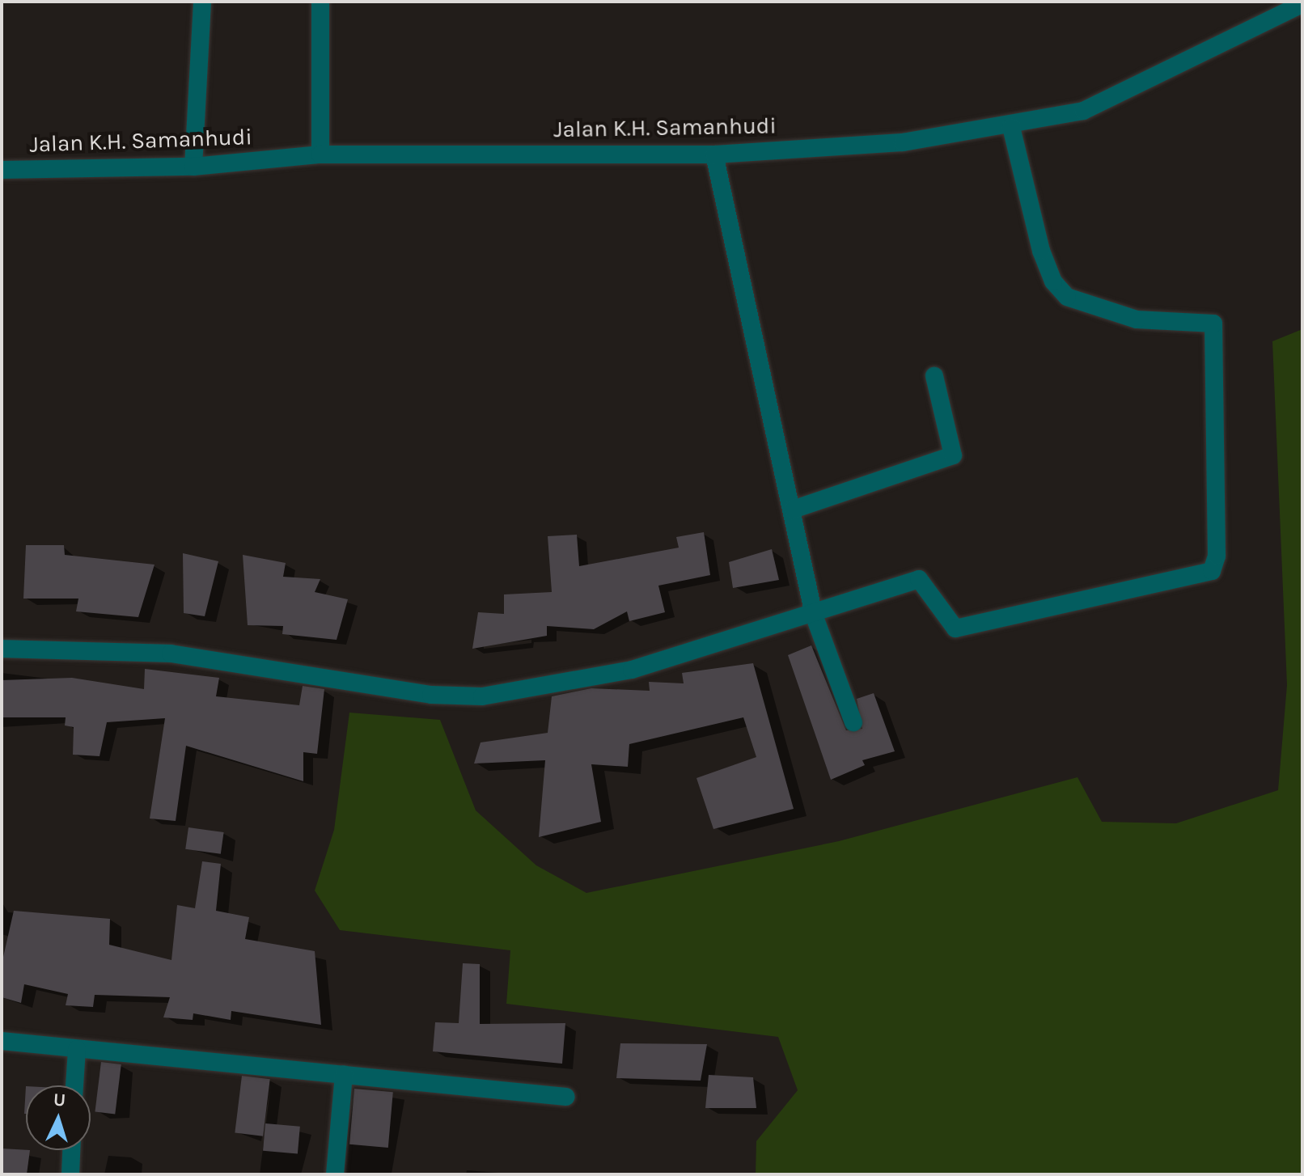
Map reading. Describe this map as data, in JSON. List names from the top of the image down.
{
  "streets": {
    "street": ["Jalan K.H. Samanhudi"]
  },
  "north": "top"
}
